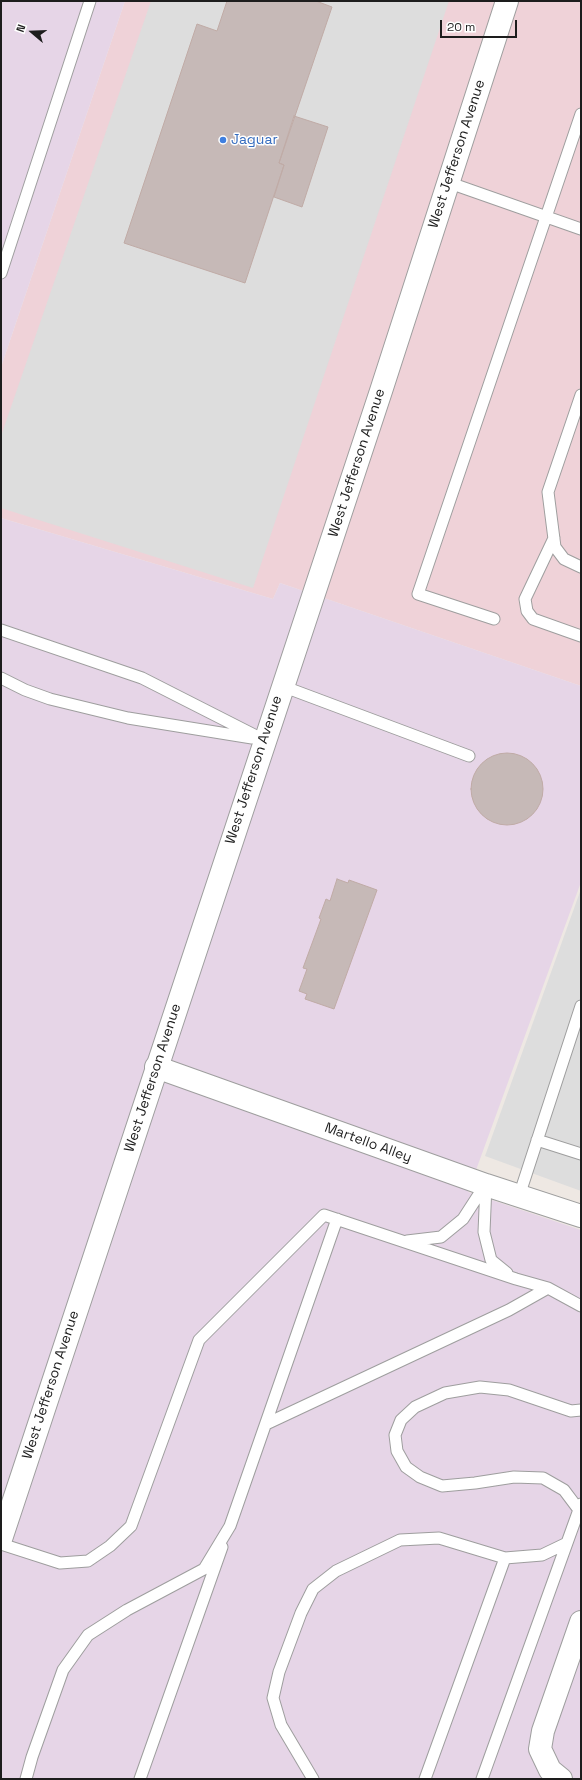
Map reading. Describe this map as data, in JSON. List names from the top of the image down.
{
  "streets": {
    "street": ["West Jefferson Avenue", "Martello Alley"]
  },
  "crossings": [
    ["West Jefferson Avenue", "Martello Alley"]
  ],
  "places": ["Jaguar"],
  "scale_bar": "20 m",
  "north": "left"
}
